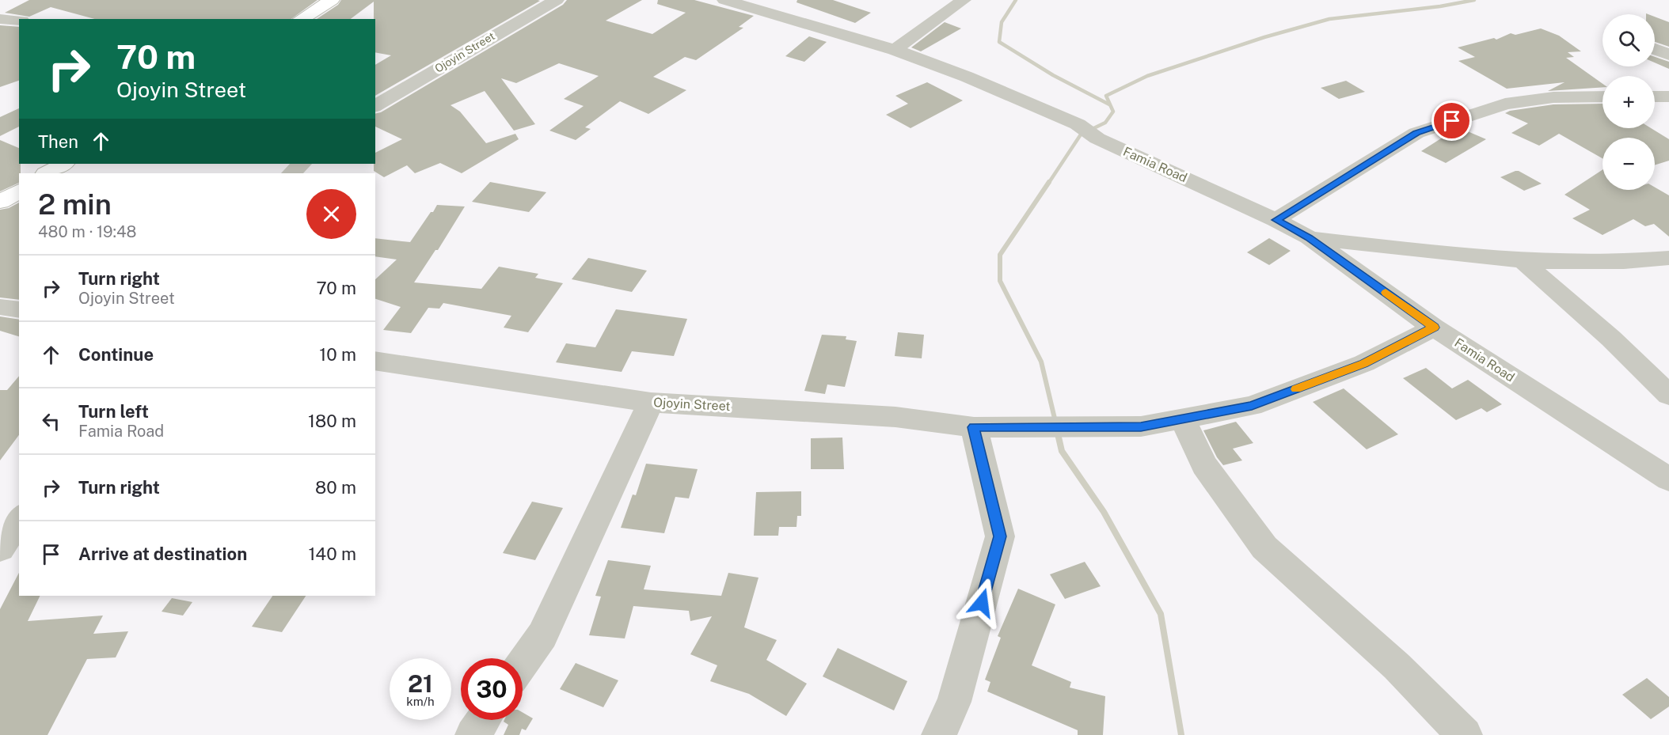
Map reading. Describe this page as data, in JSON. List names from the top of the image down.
{
  "streets": {
    "street": ["Ojoyin Street", "Famia Road"]
  },
  "crossings": [
    ["Ojoyin Street", "Famia Road"]
  ],
  "page": {
    "map_buttons": ["+", "−"],
    "turn": ["70 m", "Ojoyin Street"],
    "then": "Then",
    "heading": ["2 min", "480 m · 19:48"],
    "list": [
      {
        "name": "Turn right",
        "note": "Ojoyin Street",
        "value": "70 m"
      },
      {
        "name": "Continue",
        "value": "10 m"
      },
      {
        "name": "Turn left",
        "note": "Famia Road",
        "value": "180 m"
      },
      {
        "name": "Turn right",
        "value": "80 m"
      },
      {
        "name": "Arrive at destination",
        "value": "140 m"
      }
    ],
    "speed": "21 km/h",
    "limit": "30"
  }
}
